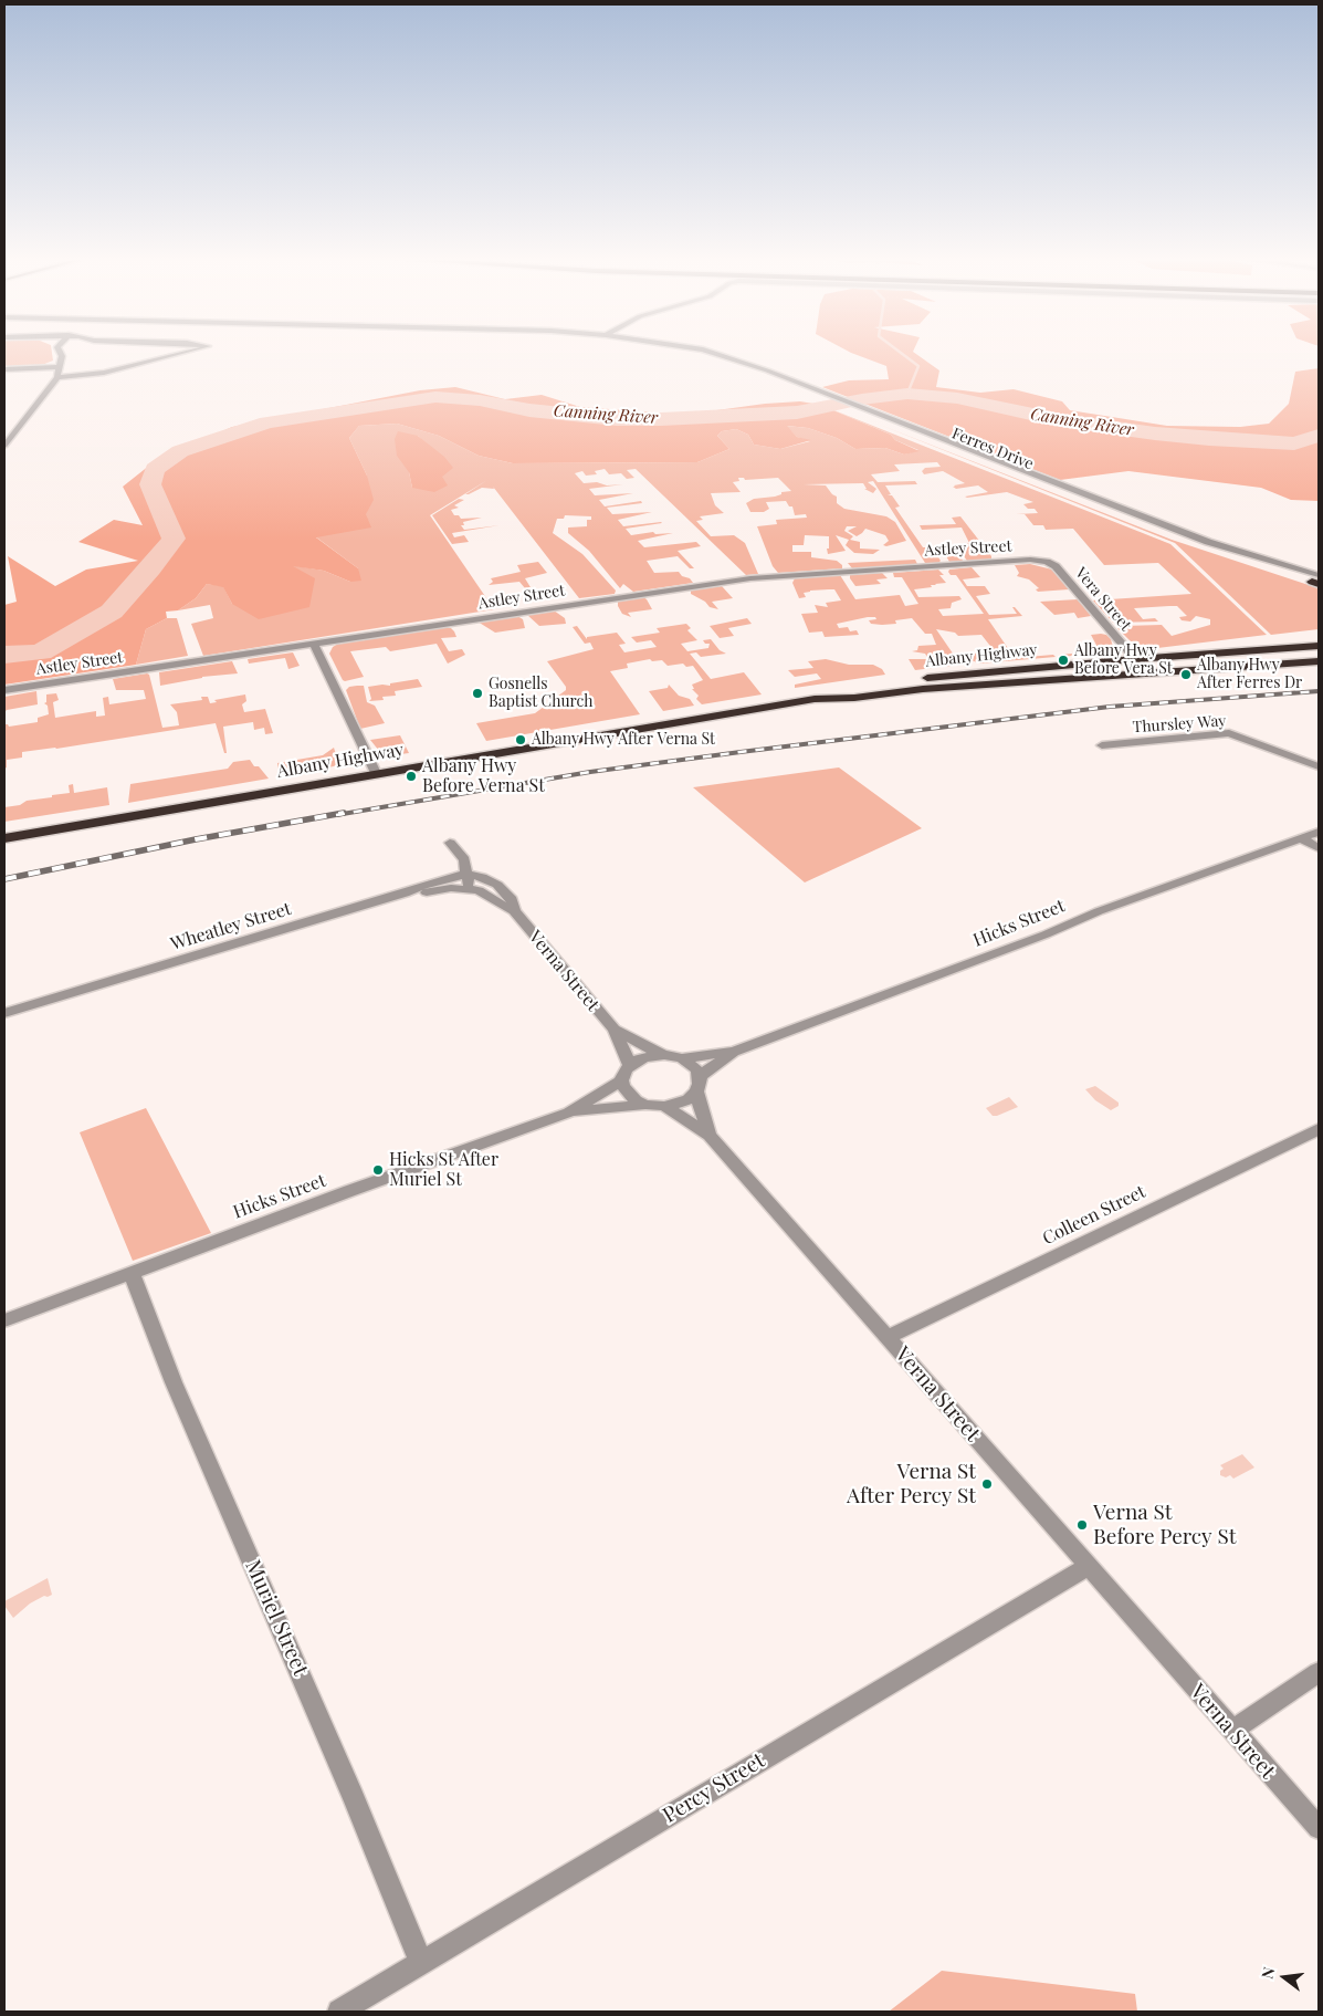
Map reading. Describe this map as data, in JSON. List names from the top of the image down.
{
  "streets": {
    "highway": ["Albany Highway"],
    "street": [
      "Ferres Drive",
      "Astley Street",
      "Vera Street",
      "Thursley Way",
      "Hicks Street",
      "Wheatley Street",
      "Verna Street",
      "Colleen Street",
      "Muriel Street",
      "Percy Street"
    ]
  },
  "crossings": [
    ["Astley Street", "Vera Street"],
    ["Vera Street", "Albany Highway"],
    ["Hicks Street", "Verna Street"],
    ["Hicks Street", "Muriel Street"],
    ["Wheatley Street", "Verna Street"],
    ["Verna Street", "Colleen Street"],
    ["Verna Street", "Percy Street"],
    ["Muriel Street", "Percy Street"]
  ],
  "water": ["Canning River"],
  "places": [
    "Albany Hwy Before Vera St",
    "Albany Hwy After Ferres Dr",
    "Gosnells Baptist Church",
    "Albany Hwy After Verna St",
    "Albany Hwy Before Verna St",
    "Hicks St After Muriel St",
    "Verna St After Percy St",
    "Verna St Before Percy St"
  ],
  "north": "left"
}
